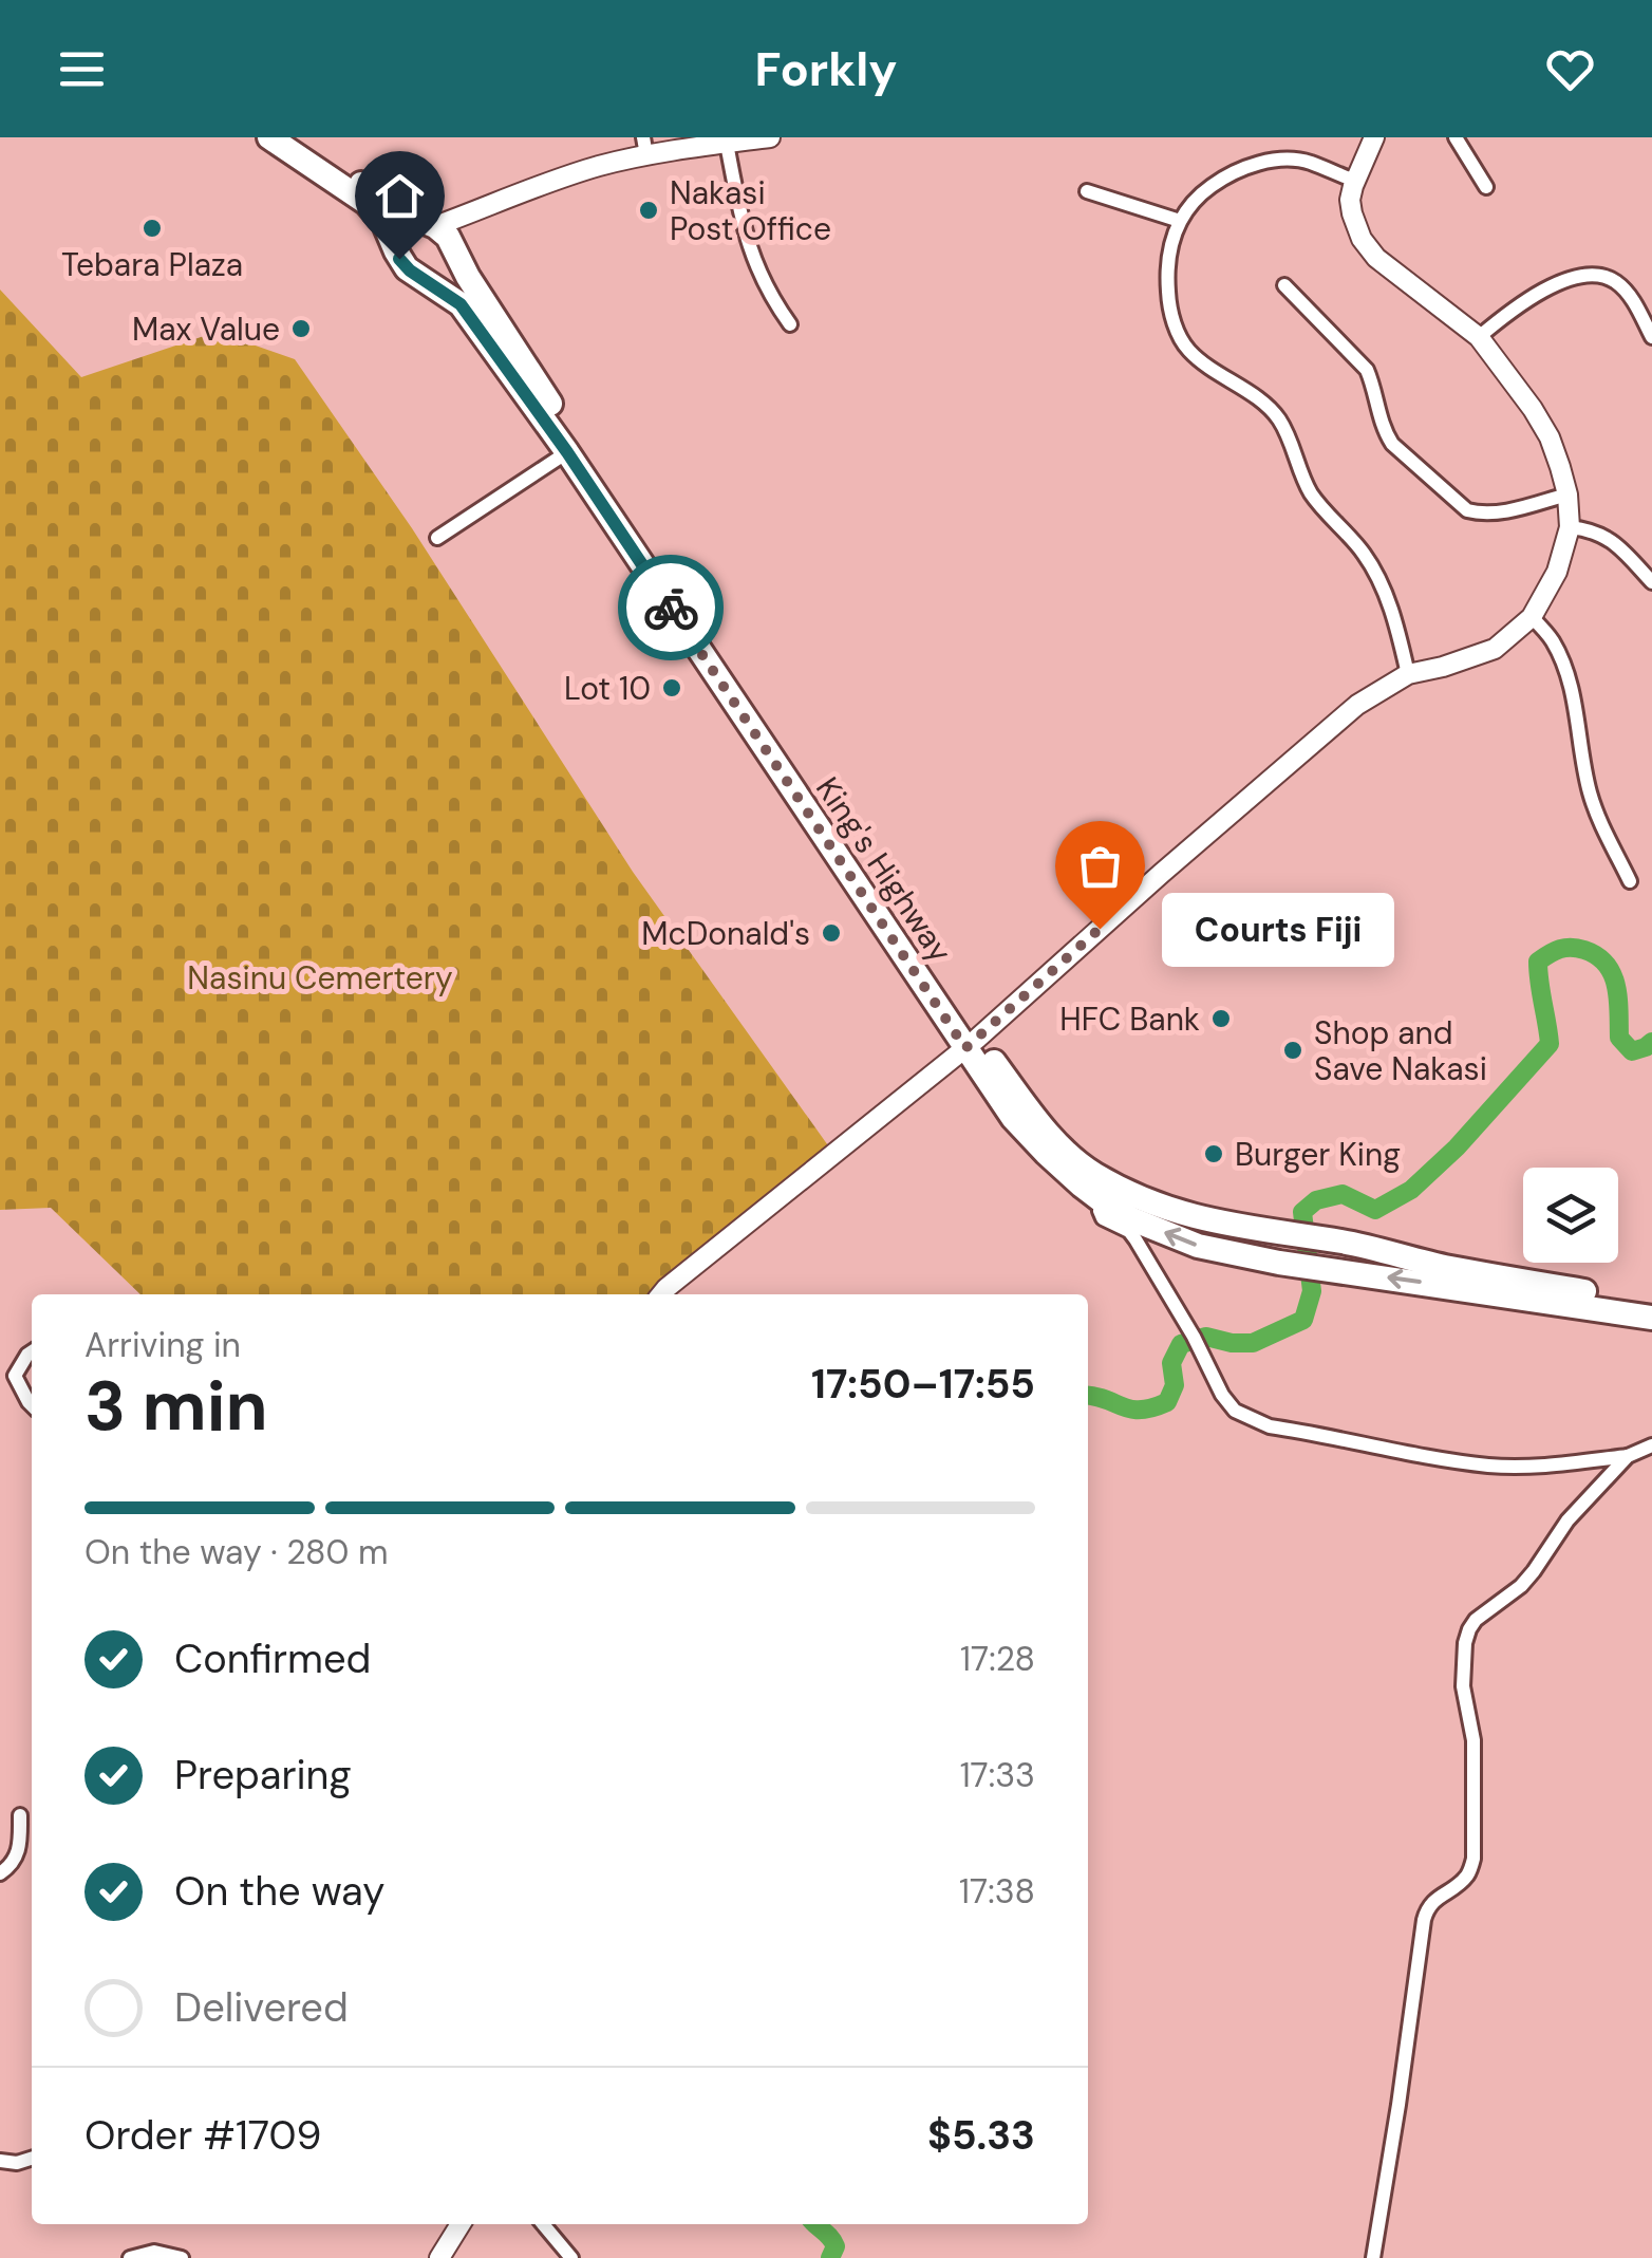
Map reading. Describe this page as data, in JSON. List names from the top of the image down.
{
  "streets": {
    "highway": ["King's Highway"]
  },
  "parks": ["Nasinu Cemertery"],
  "places": [
    "Nakasi Post Office",
    "Tebara Plaza",
    "Max Value",
    "Lot 10",
    "Courts Fiji",
    "McDonald's",
    "HFC Bank",
    "Shop and Save Nakasi",
    "Burger King"
  ],
  "page": {
    "header": "Forkly",
    "bubble": "Courts Fiji",
    "heading": ["3 min", "Arriving in", "17:50–17:55"],
    "panel": ["Order #1709", "$5.33"],
    "bar": "On the way · 280 m",
    "list": [
      ["Confirmed", "17:28"],
      ["Preparing", "17:33"],
      ["On the way", "17:38"],
      "Delivered"
    ]
  }
}
